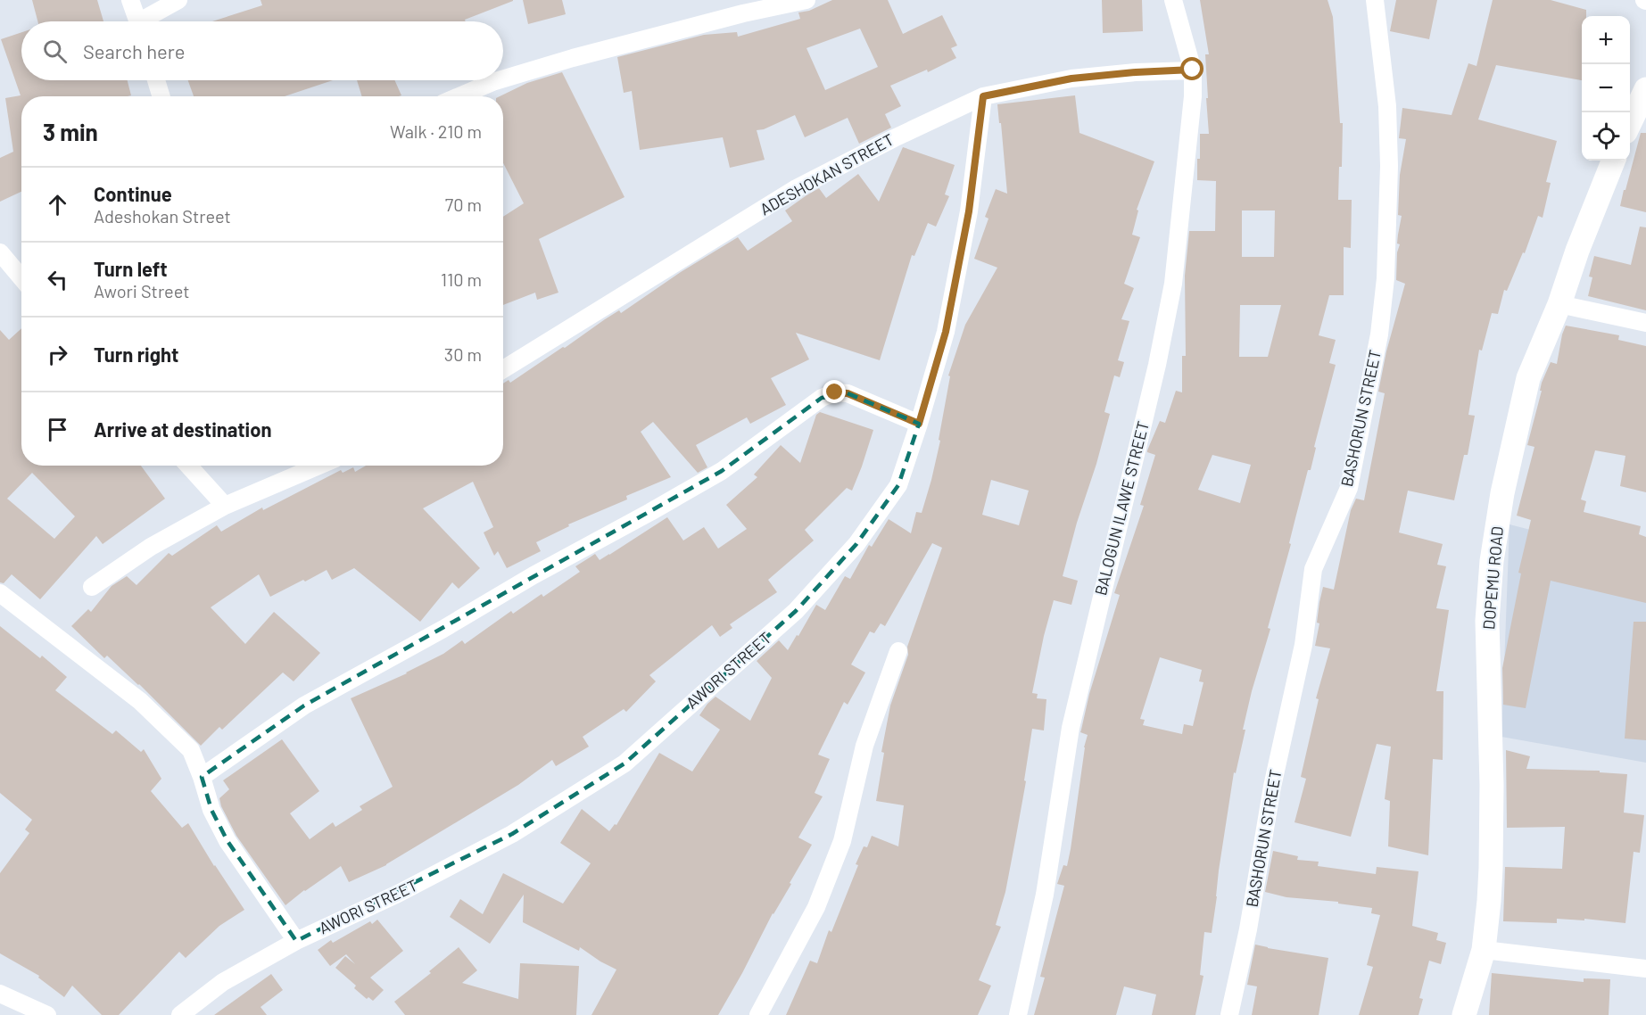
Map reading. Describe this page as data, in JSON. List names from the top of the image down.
{
  "streets": {
    "main road": ["DOPEMU ROAD"],
    "street": [
      "ADESHOKAN STREET",
      "BASHORUN STREET",
      "BALOGUN ILAWE STREET",
      "AWORI STREET"
    ]
  },
  "crossings": [
    ["ADESHOKAN STREET", "BALOGUN ILAWE STREET"],
    ["ADESHOKAN STREET", "AWORI STREET"]
  ],
  "page": {
    "map_buttons": ["+", "−"],
    "search": "Search here",
    "heading": ["3 min", "Walk · 210 m"],
    "list": [
      ["Continue", "Adeshokan Street", "70 m"],
      ["Turn left", "Awori Street", "110 m"],
      ["Turn right", "30 m"],
      "Arrive at destination"
    ]
  }
}
